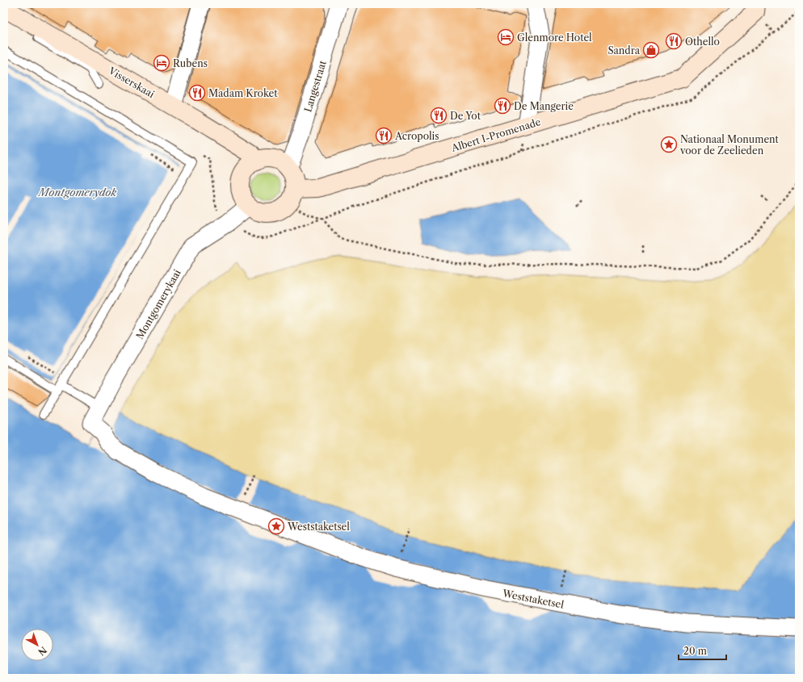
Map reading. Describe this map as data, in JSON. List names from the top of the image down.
{
  "streets": {
    "street": [
      "Visserskaai",
      "Langestraat",
      "Albert I-Promenade",
      "Montgomerykaai",
      "Weststaketsel"
    ]
  },
  "crossings": [
    ["Visserskaai", "Langestraat"],
    ["Visserskaai", "Albert I-Promenade"],
    ["Visserskaai", "Montgomerykaai"],
    ["Langestraat", "Albert I-Promenade"],
    ["Langestraat", "Montgomerykaai"],
    ["Albert I-Promenade", "Montgomerykaai"],
    ["Montgomerykaai", "Weststaketsel"]
  ],
  "water": ["Montgomerydok"],
  "places": {
    "hotel": ["Glenmore Hotel", "Rubens"],
    "restaurant": [
      "Othello",
      "Madam Kroket",
      "De Mangerie",
      "De Yot",
      "Acropolis"
    ],
    "shop": ["Sandra"],
    "place": ["Nationaal Monument voor de Zeelieden", "Weststaketsel"]
  },
  "scale_bar": "20 m",
  "north": "bottom right"
}
